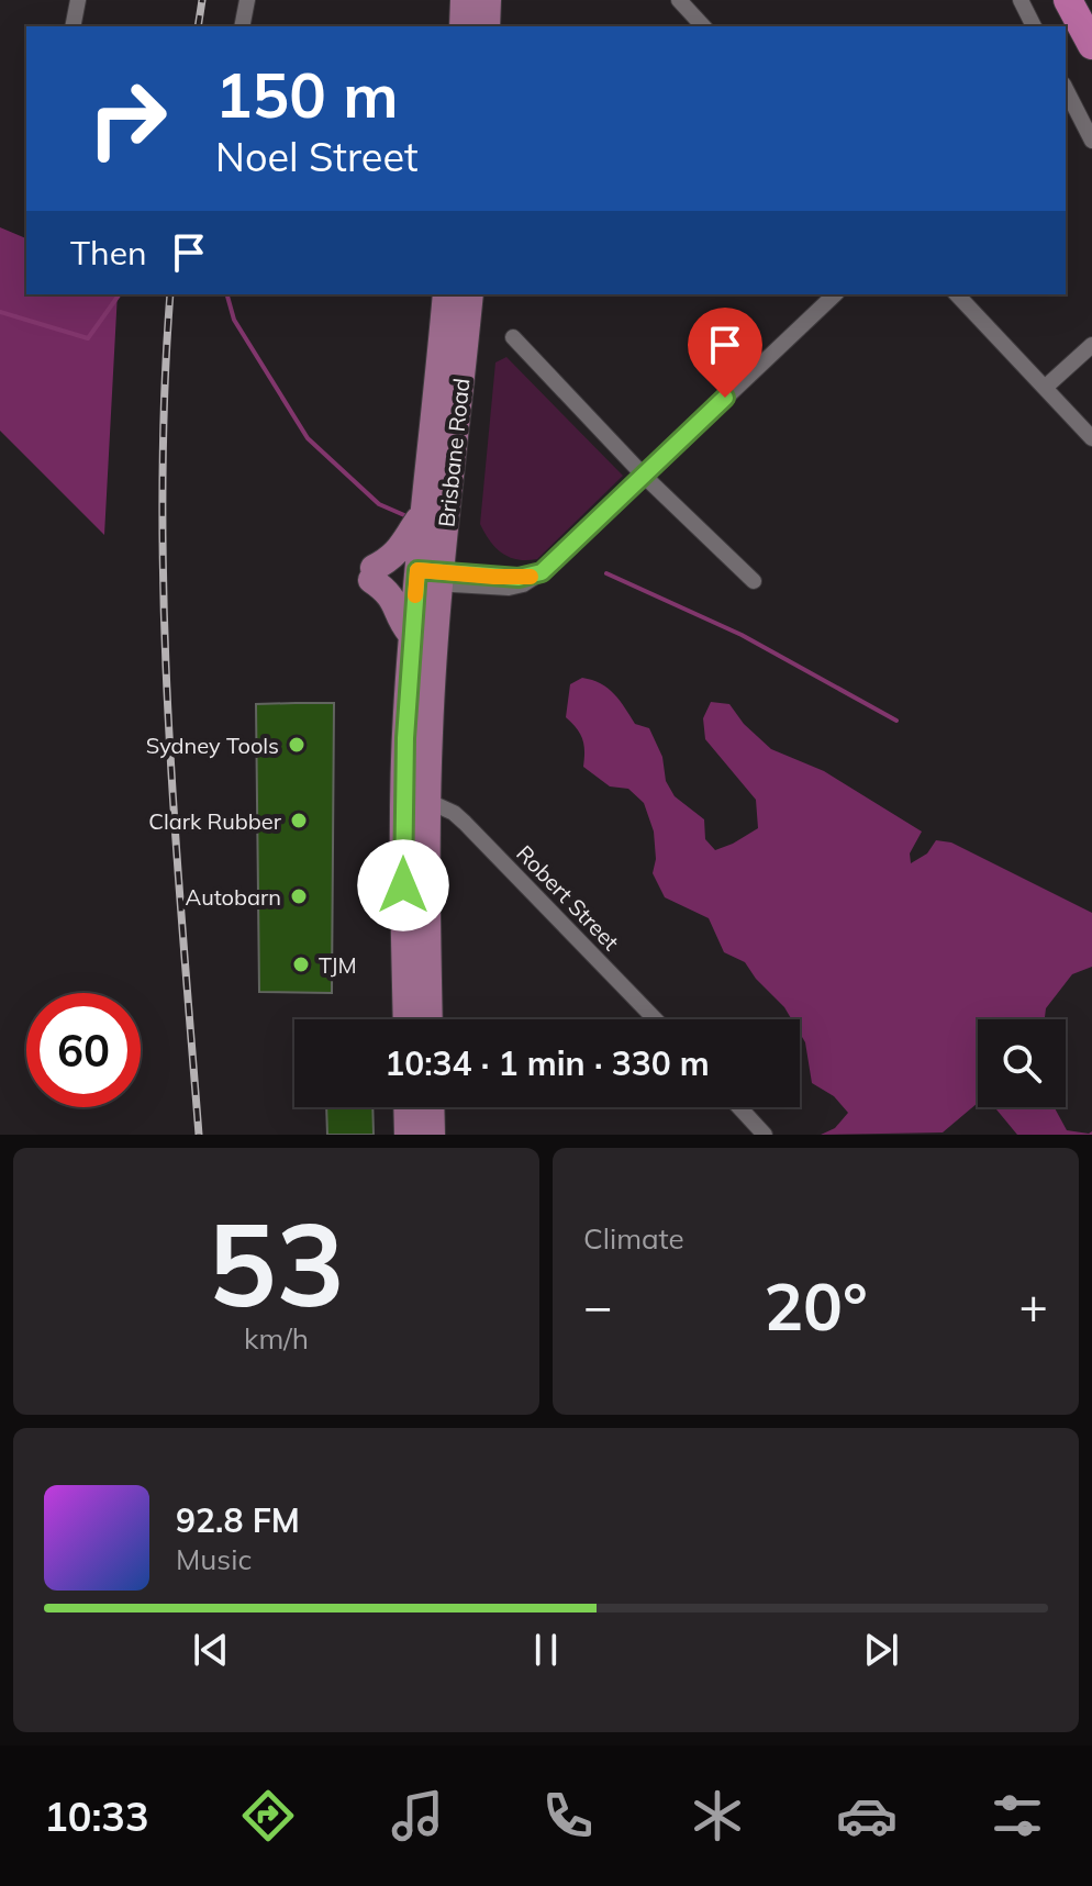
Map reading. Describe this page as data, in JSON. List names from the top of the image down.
{
  "streets": {
    "main road": ["Brisbane Road"],
    "street": ["Robert Street"]
  },
  "crossings": [
    ["Brisbane Road", "Robert Street"]
  ],
  "places": [
    "Sydney Tools",
    "Clark Rubber",
    "Autobarn",
    "TJM"
  ],
  "page": {
    "turn": ["150 m", "Noel Street"],
    "then": "Then",
    "limit": "60",
    "trip": "10:34 · 1 min · 330 m",
    "tile": [
      ["53", "km/h"],
      "Climate"
    ],
    "heat": ["−", "20°", "+"],
    "song": ["92.8 FM", "Music"],
    "tabs": "10:33"
  }
}
